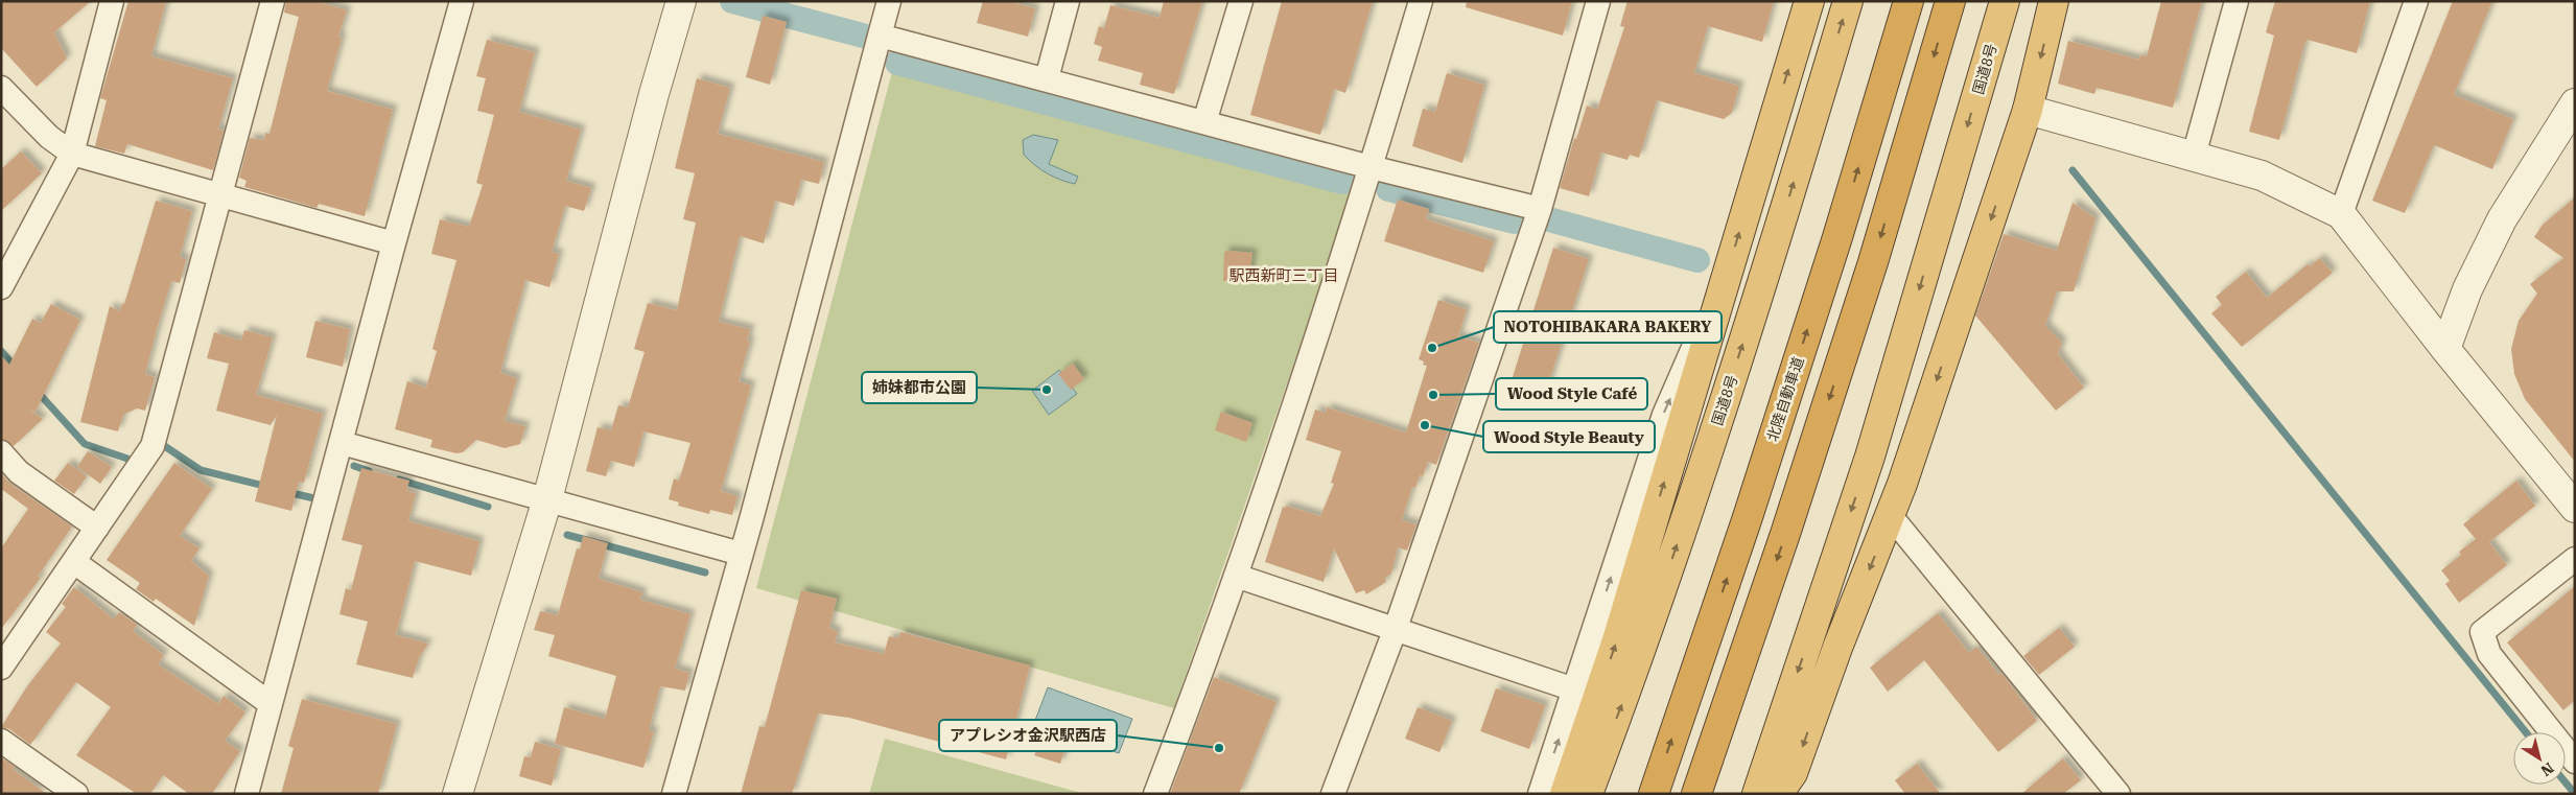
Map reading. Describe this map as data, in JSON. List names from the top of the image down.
{
  "streets": {
    "highway": ["国道8号", "北陸自動車道"]
  },
  "districts": ["駅西新町三丁目"],
  "places": [
    "NOTOHIBAKARA BAKERY",
    "姉妹都市公園",
    "Wood Style Café",
    "Wood Style Beauty",
    "アプレシオ金沢駅西店"
  ],
  "north": "bottom right"
}
